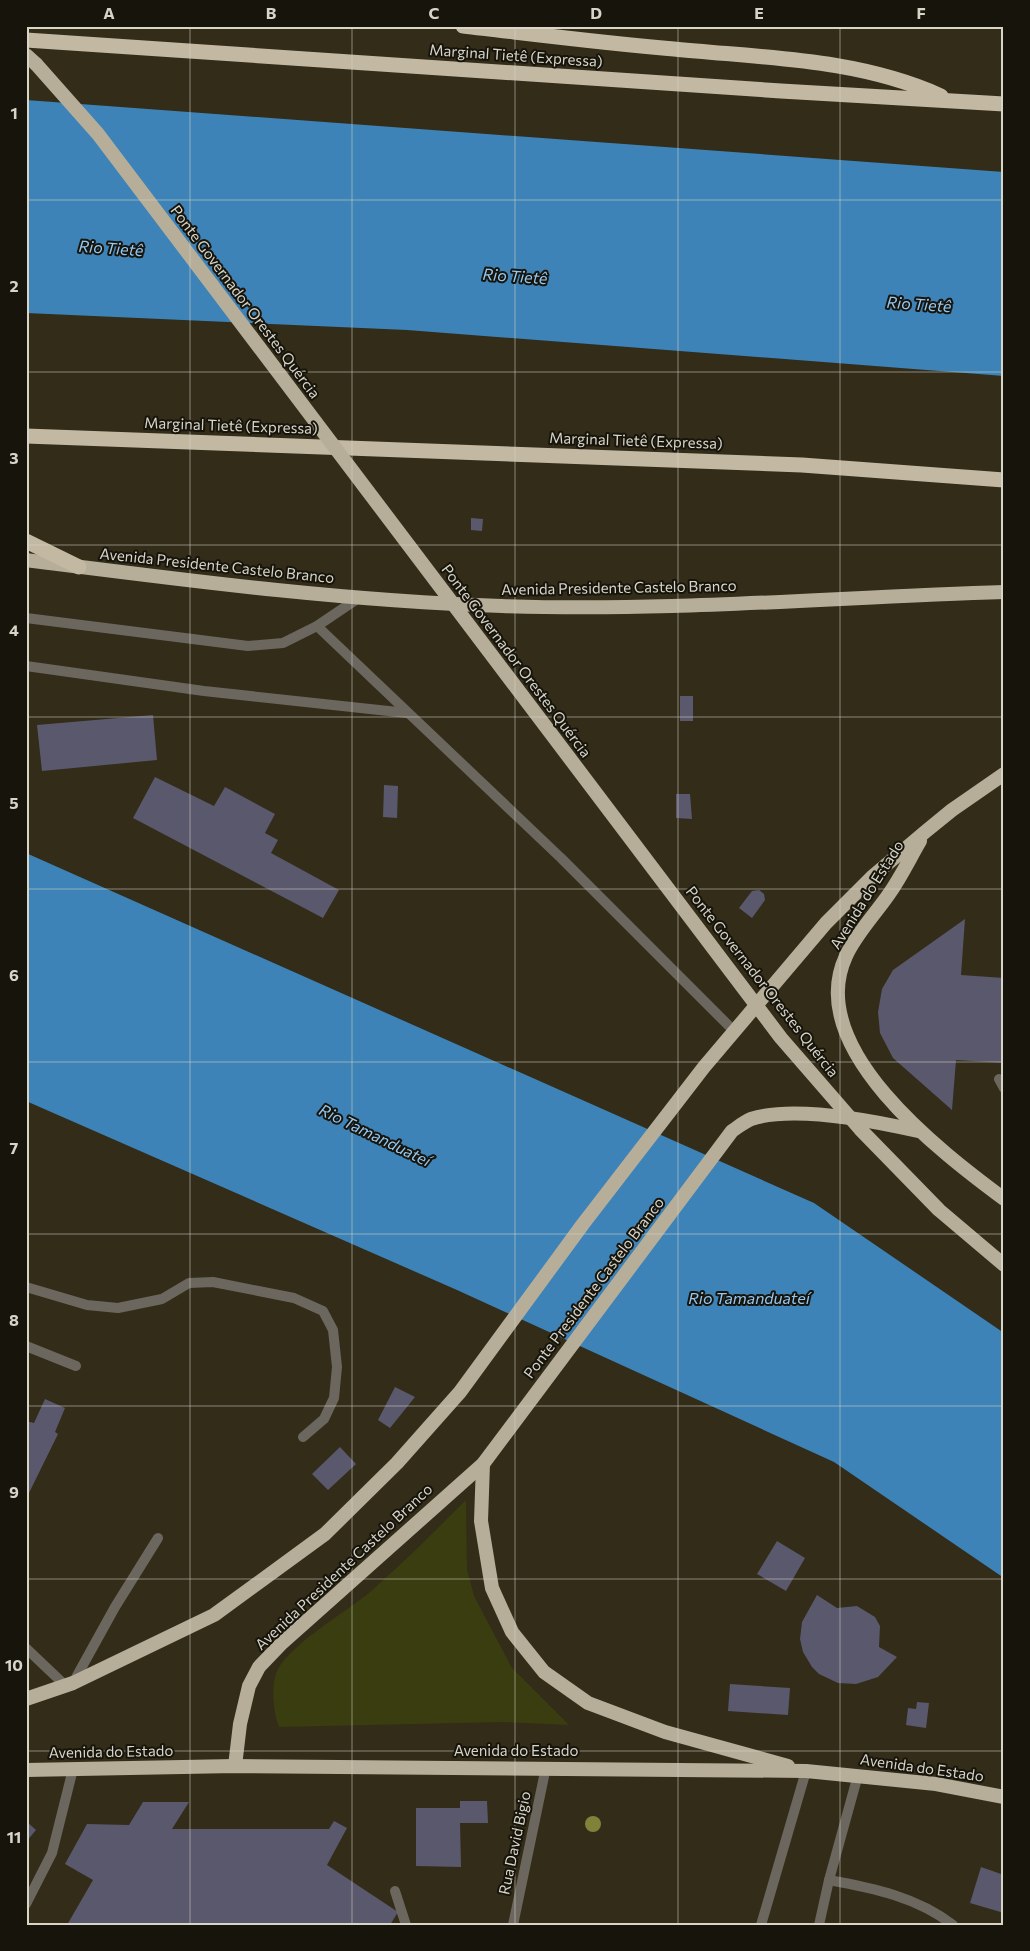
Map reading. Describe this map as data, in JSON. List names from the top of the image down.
{
  "streets": {
    "highway": [
      "Marginal Tietê (Expressa)",
      "Ponte Governador Orestes Quércia",
      "Avenida Presidente Castelo Branco",
      "Avenida do Estado",
      "Ponte Presidente Castelo Branco"
    ],
    "street": ["Rua David Bigio"]
  },
  "crossings": [
    ["Avenida Presidente Castelo Branco", "Avenida do Estado"],
    ["Avenida Presidente Castelo Branco", "Ponte Presidente Castelo Branco"],
    ["Avenida do Estado", "Ponte Presidente Castelo Branco"],
    ["Avenida do Estado", "Rua David Bigio"]
  ],
  "water": ["Rio Tietê", "Rio Tamanduateí"],
  "grid": {
    "columns": [
      "A",
      "B",
      "C",
      "D",
      "E",
      "F"
    ],
    "rows": [
      "1",
      "2",
      "3",
      "4",
      "5",
      "6",
      "7",
      "8",
      "9",
      "10",
      "11"
    ]
  }
}
